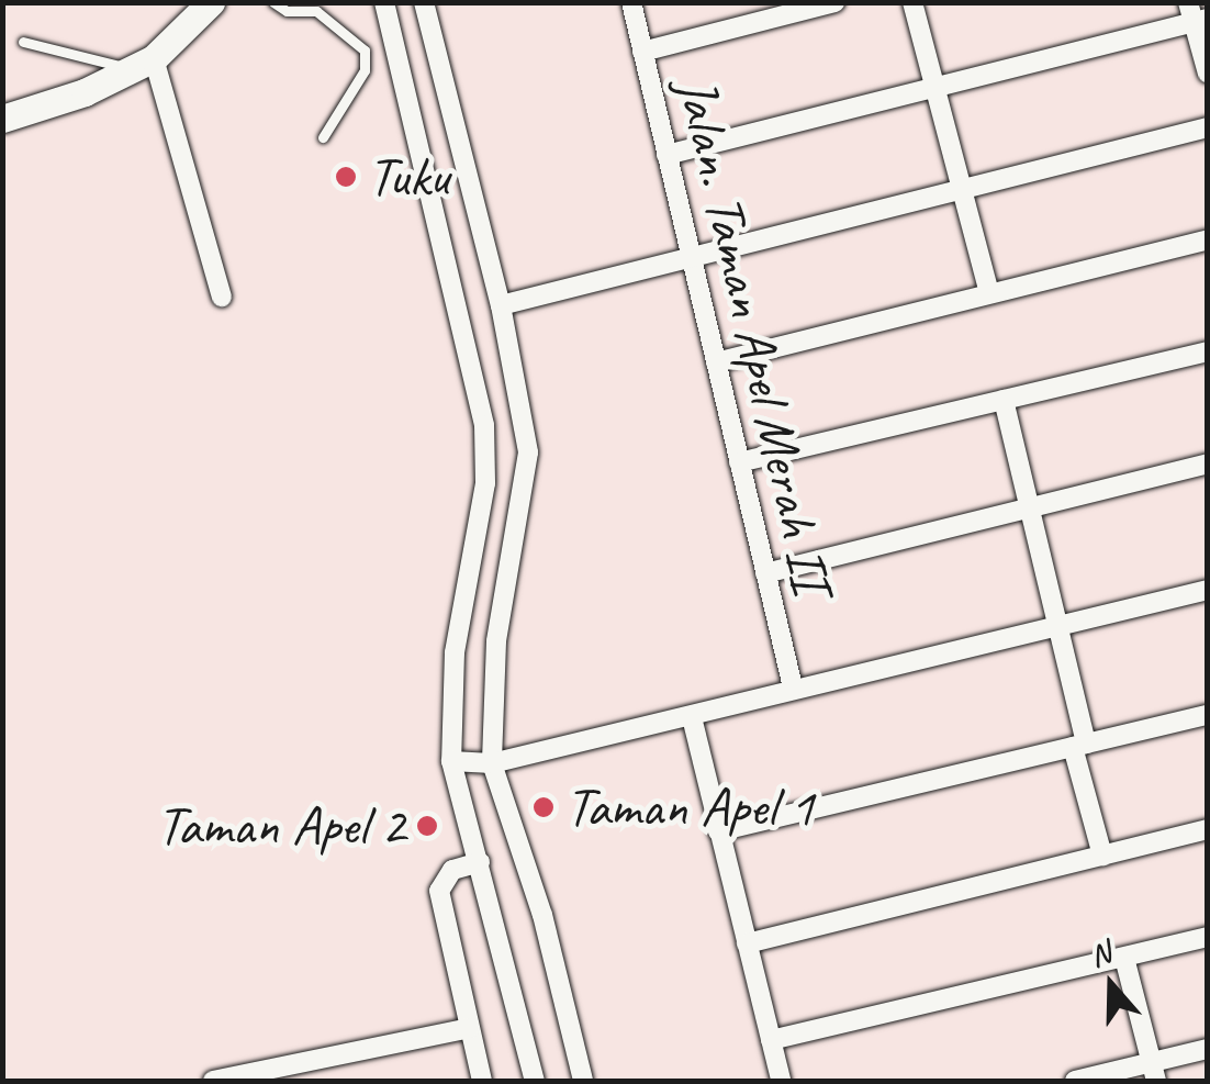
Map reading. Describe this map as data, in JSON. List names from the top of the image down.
{
  "streets": {
    "street": ["Jalan. Taman Apel Merah II"]
  },
  "places": ["Tuku", "Taman Apel 1", "Taman Apel 2"],
  "north": "top"
}
